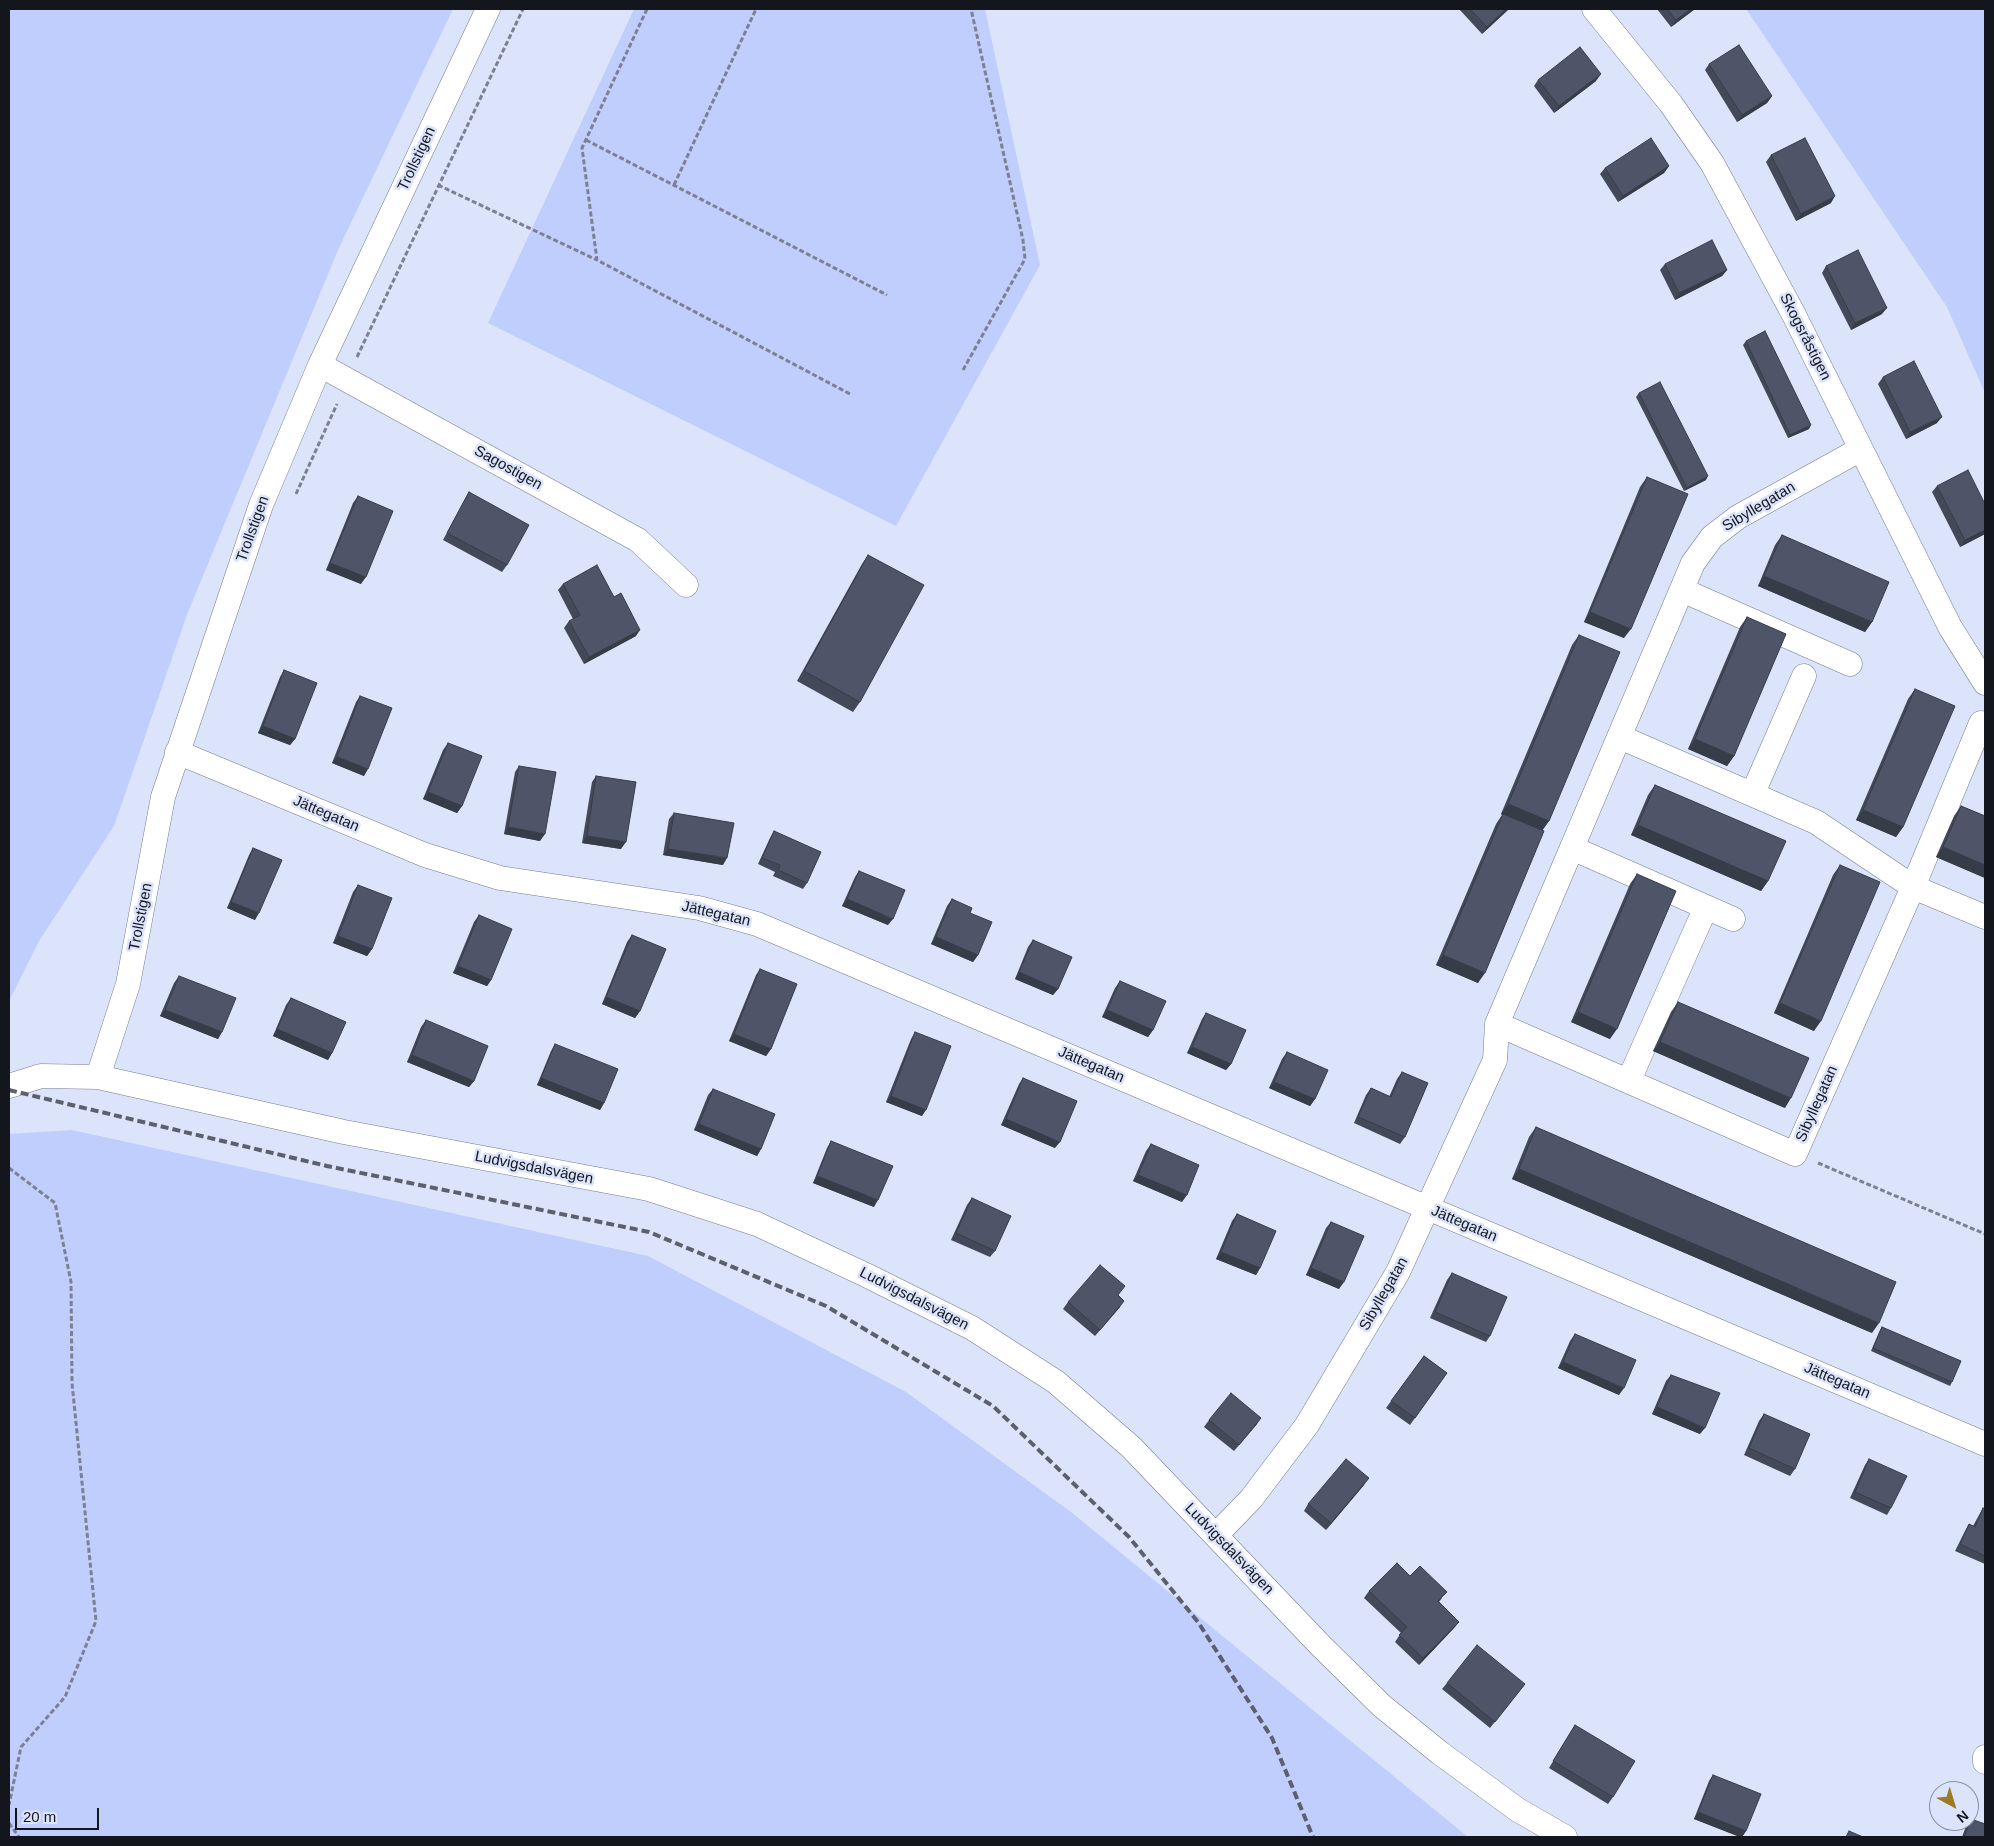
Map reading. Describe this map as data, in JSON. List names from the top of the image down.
{
  "streets": {
    "street": [
      "Trollstigen",
      "Skogsråstigen",
      "Sagostigen",
      "Sibyllegatan",
      "Jättegatan",
      "Ludvigsdalsvägen"
    ]
  },
  "crossings": [
    ["Trollstigen", "Sagostigen"],
    ["Trollstigen", "Jättegatan"],
    ["Trollstigen", "Ludvigsdalsvägen"],
    ["Skogsråstigen", "Sibyllegatan"],
    ["Sibyllegatan", "Jättegatan"],
    ["Sibyllegatan", "Ludvigsdalsvägen"]
  ],
  "scale_bar": "20 m",
  "north": "bottom right"
}
